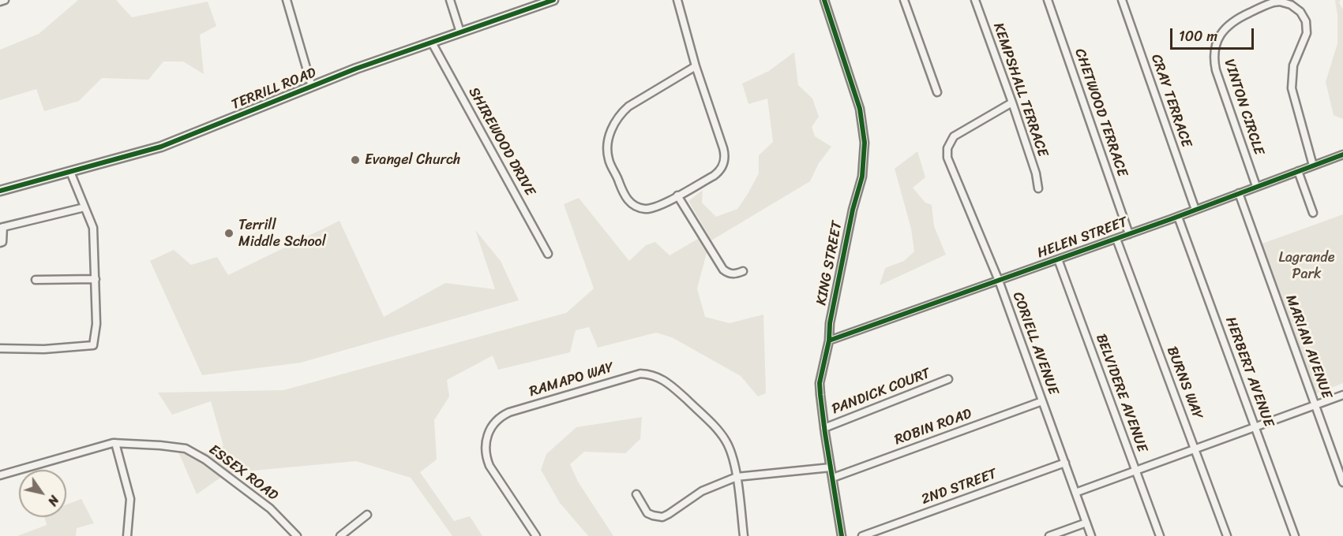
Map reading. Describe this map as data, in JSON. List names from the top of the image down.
{
  "streets": {
    "street": [
      "TERRILL ROAD",
      "KEMPSHALL TERRACE",
      "CRAY TERRACE",
      "VINTON CIRCLE",
      "CHETWOOD TERRACE",
      "SHIREWOOD DRIVE",
      "HELEN STREET",
      "KING STREET",
      "CORIELL AVENUE",
      "MARIAN AVENUE",
      "HERBERT AVENUE",
      "RAMAPO WAY",
      "BURNS WAY",
      "PANDICK COURT",
      "BELVIDERE AVENUE",
      "ROBIN ROAD",
      "ESSEX ROAD",
      "2ND STREET"
    ]
  },
  "crossings": [
    ["TERRILL ROAD", "SHIREWOOD DRIVE"],
    ["KEMPSHALL TERRACE", "CORIELL AVENUE"],
    ["CRAY TERRACE", "HELEN STREET"],
    ["VINTON CIRCLE", "HELEN STREET"],
    ["CHETWOOD TERRACE", "HELEN STREET"],
    ["HELEN STREET", "KING STREET"],
    ["HELEN STREET", "CORIELL AVENUE"],
    ["HELEN STREET", "MARIAN AVENUE"],
    ["HELEN STREET", "HERBERT AVENUE"],
    ["HELEN STREET", "BURNS WAY"],
    ["HELEN STREET", "BELVIDERE AVENUE"],
    ["KING STREET", "PANDICK COURT"],
    ["KING STREET", "ROBIN ROAD"],
    ["CORIELL AVENUE", "ROBIN ROAD"],
    ["CORIELL AVENUE", "2ND STREET"]
  ],
  "parks": ["Lagrande Park"],
  "places": ["Evangel Church", "Terrill Middle School"],
  "scale_bar": "100 m",
  "north": "bottom right"
}
